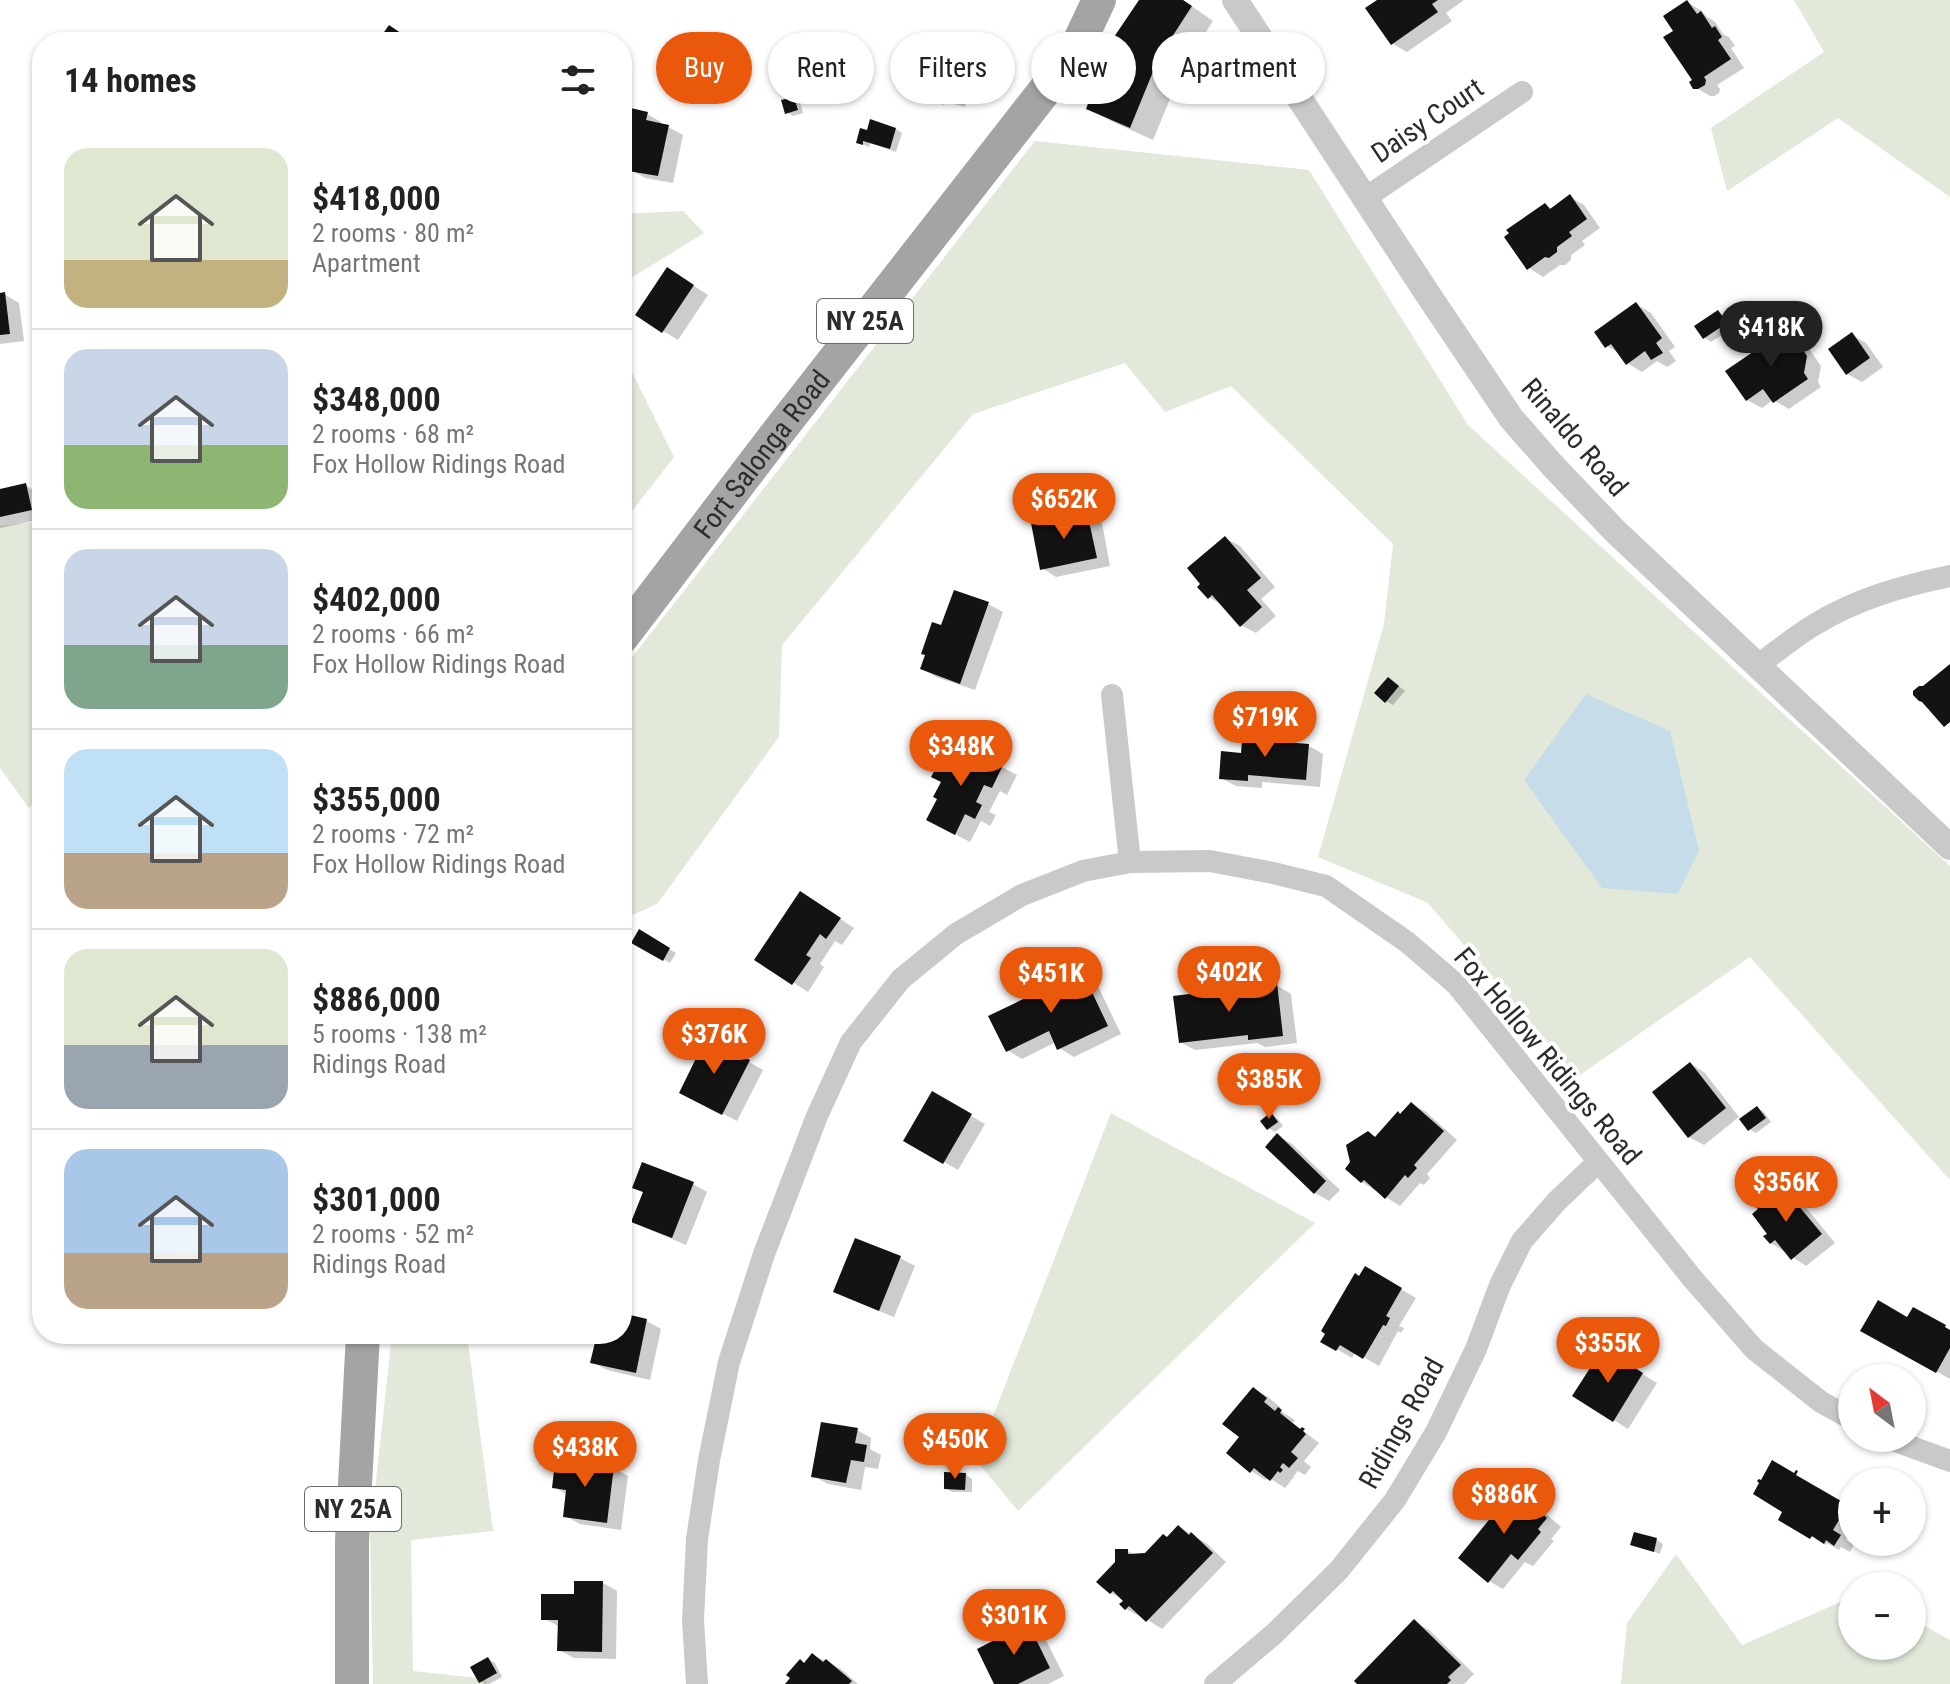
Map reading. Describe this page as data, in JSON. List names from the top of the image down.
{
  "streets": {
    "main road": ["NY 25A", "Fort Salonga Road"],
    "street": [
      "Daisy Court",
      "Rinaldo Road",
      "Fox Hollow Ridings Road",
      "Ridings Road"
    ]
  },
  "crossings": [
    ["Daisy Court", "Rinaldo Road"],
    ["Fox Hollow Ridings Road", "Ridings Road"]
  ],
  "north": "top left",
  "page": {
    "chip": [
      "Buy",
      "Rent",
      "Filters",
      "New",
      "Apartment"
    ],
    "heading": "14 homes",
    "list": [
      {
        "name": "$418,000",
        "note": "2 rooms · 80 m² · Apartment"
      },
      {
        "name": "$348,000",
        "note": "2 rooms · 68 m² · Fox Hollow Ridings Road"
      },
      {
        "name": "$402,000",
        "note": "2 rooms · 66 m² · Fox Hollow Ridings Road"
      },
      {
        "name": "$355,000",
        "note": "2 rooms · 72 m² · Fox Hollow Ridings Road"
      },
      {
        "name": "$886,000",
        "note": "5 rooms · 138 m² · Ridings Road"
      },
      {
        "name": "$301,000",
        "note": "2 rooms · 52 m² · Ridings Road"
      }
    ],
    "price": [
      "$418K",
      "$652K",
      "$719K",
      "$348K",
      "$402K",
      "$451K",
      "$376K",
      "$385K",
      "$356K",
      "$355K",
      "$450K",
      "$438K",
      "$886K",
      "$301K"
    ],
    "map_buttons": ["+", "−"]
  }
}
